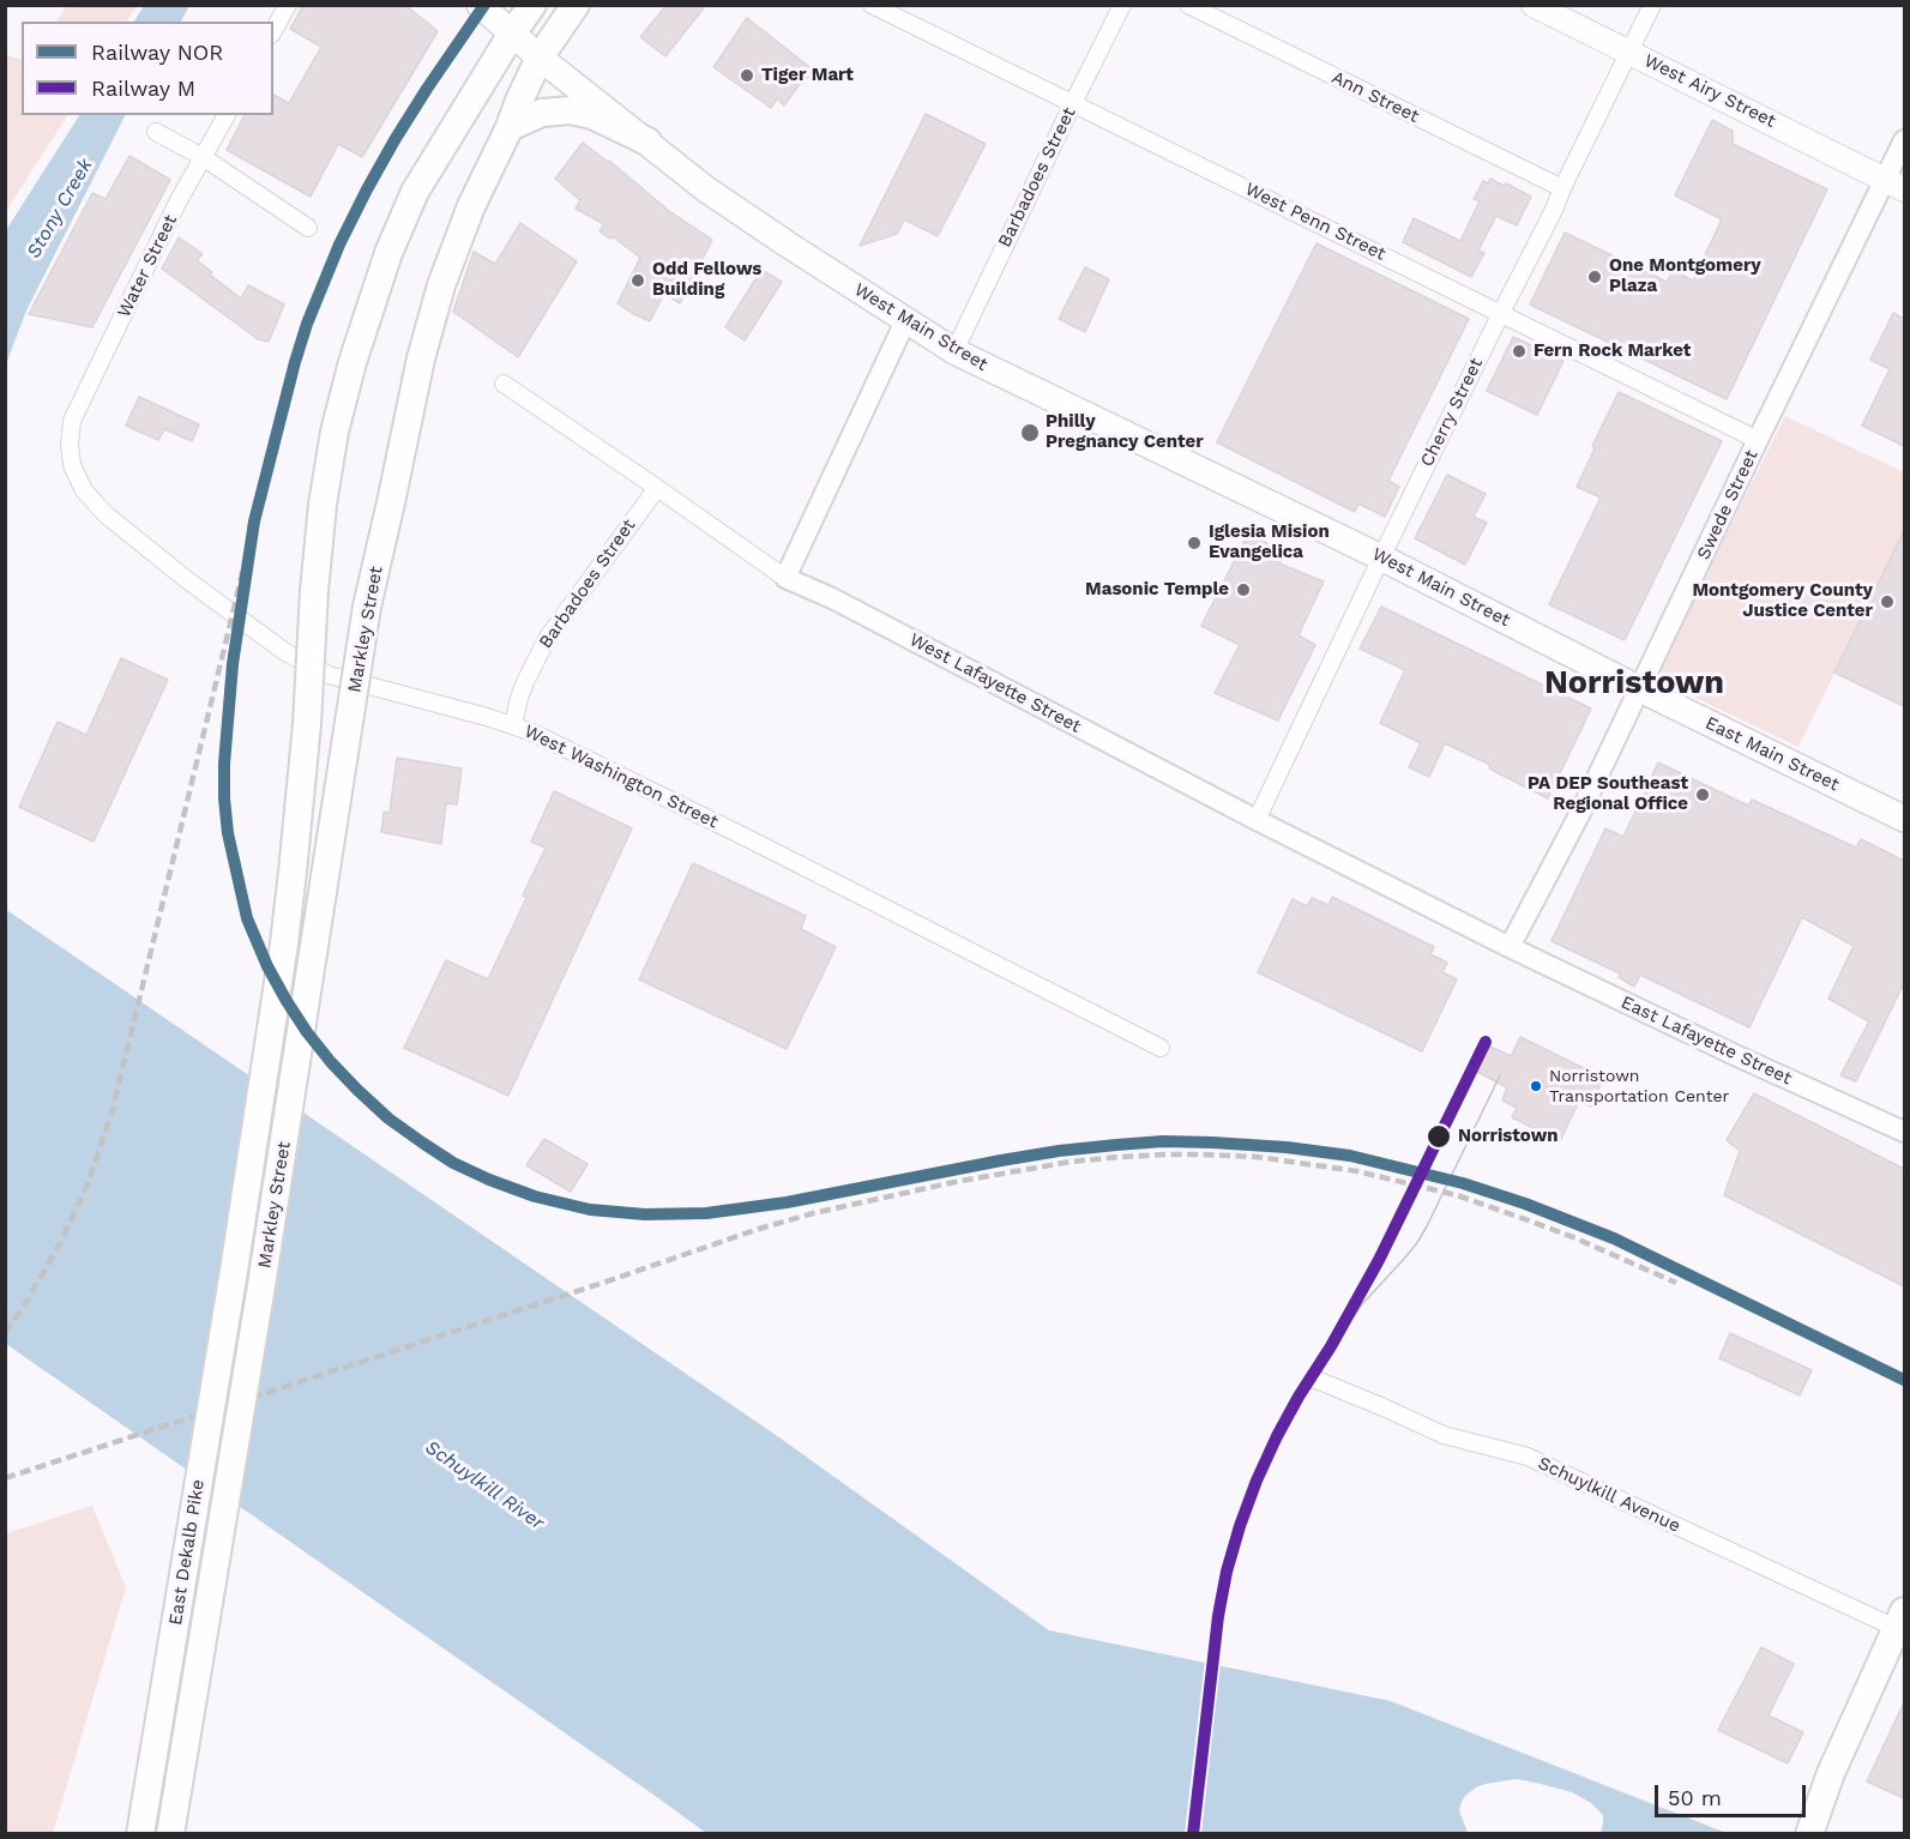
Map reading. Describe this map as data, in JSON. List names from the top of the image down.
{
  "streets": {
    "highway": ["Markley Street", "East Dekalb Pike"],
    "main road": ["West Airy Street", "West Main Street", "East Main Street"],
    "street": [
      "Ann Street",
      "Barbadoes Street",
      "West Penn Street",
      "Water Street",
      "Cherry Street",
      "Swede Street",
      "West Lafayette Street",
      "West Washington Street",
      "East Lafayette Street",
      "Schuylkill Avenue"
    ]
  },
  "crossings": [
    ["West Airy Street", "Cherry Street"],
    ["West Airy Street", "Swede Street"],
    ["Ann Street", "Cherry Street"],
    ["Barbadoes Street", "West Penn Street"],
    ["Barbadoes Street", "West Main Street"],
    ["Barbadoes Street", "West Lafayette Street"],
    ["Barbadoes Street", "West Washington Street"],
    ["West Penn Street", "Cherry Street"],
    ["West Penn Street", "Swede Street"],
    ["Water Street", "West Washington Street"],
    ["West Main Street", "Cherry Street"],
    ["West Main Street", "Swede Street"],
    ["West Main Street", "Markley Street"],
    ["West Main Street", "East Main Street"],
    ["Cherry Street", "West Lafayette Street"],
    ["Swede Street", "West Lafayette Street"],
    ["Swede Street", "East Main Street"],
    ["Swede Street", "East Lafayette Street"],
    ["Markley Street", "East Dekalb Pike"],
    ["West Lafayette Street", "East Lafayette Street"]
  ],
  "districts": ["Norristown"],
  "water": ["Stony Creek", "Schuylkill River"],
  "places": [
    "Tiger Mart",
    "One Montgomery Plaza",
    "Odd Fellows Building",
    "Fern Rock Market",
    "Philly Pregnancy Center",
    "Iglesia Mision Evangelica",
    "Masonic Temple",
    "Montgomery County Justice Center",
    "PA DEP Southeast Regional Office",
    "Norristown Transportation Center",
    "Norristown"
  ],
  "lines": ["rail line NOR", "rail line M"],
  "legend": ["Railway NOR", "Railway M"],
  "scale_bar": "50 m"
}
